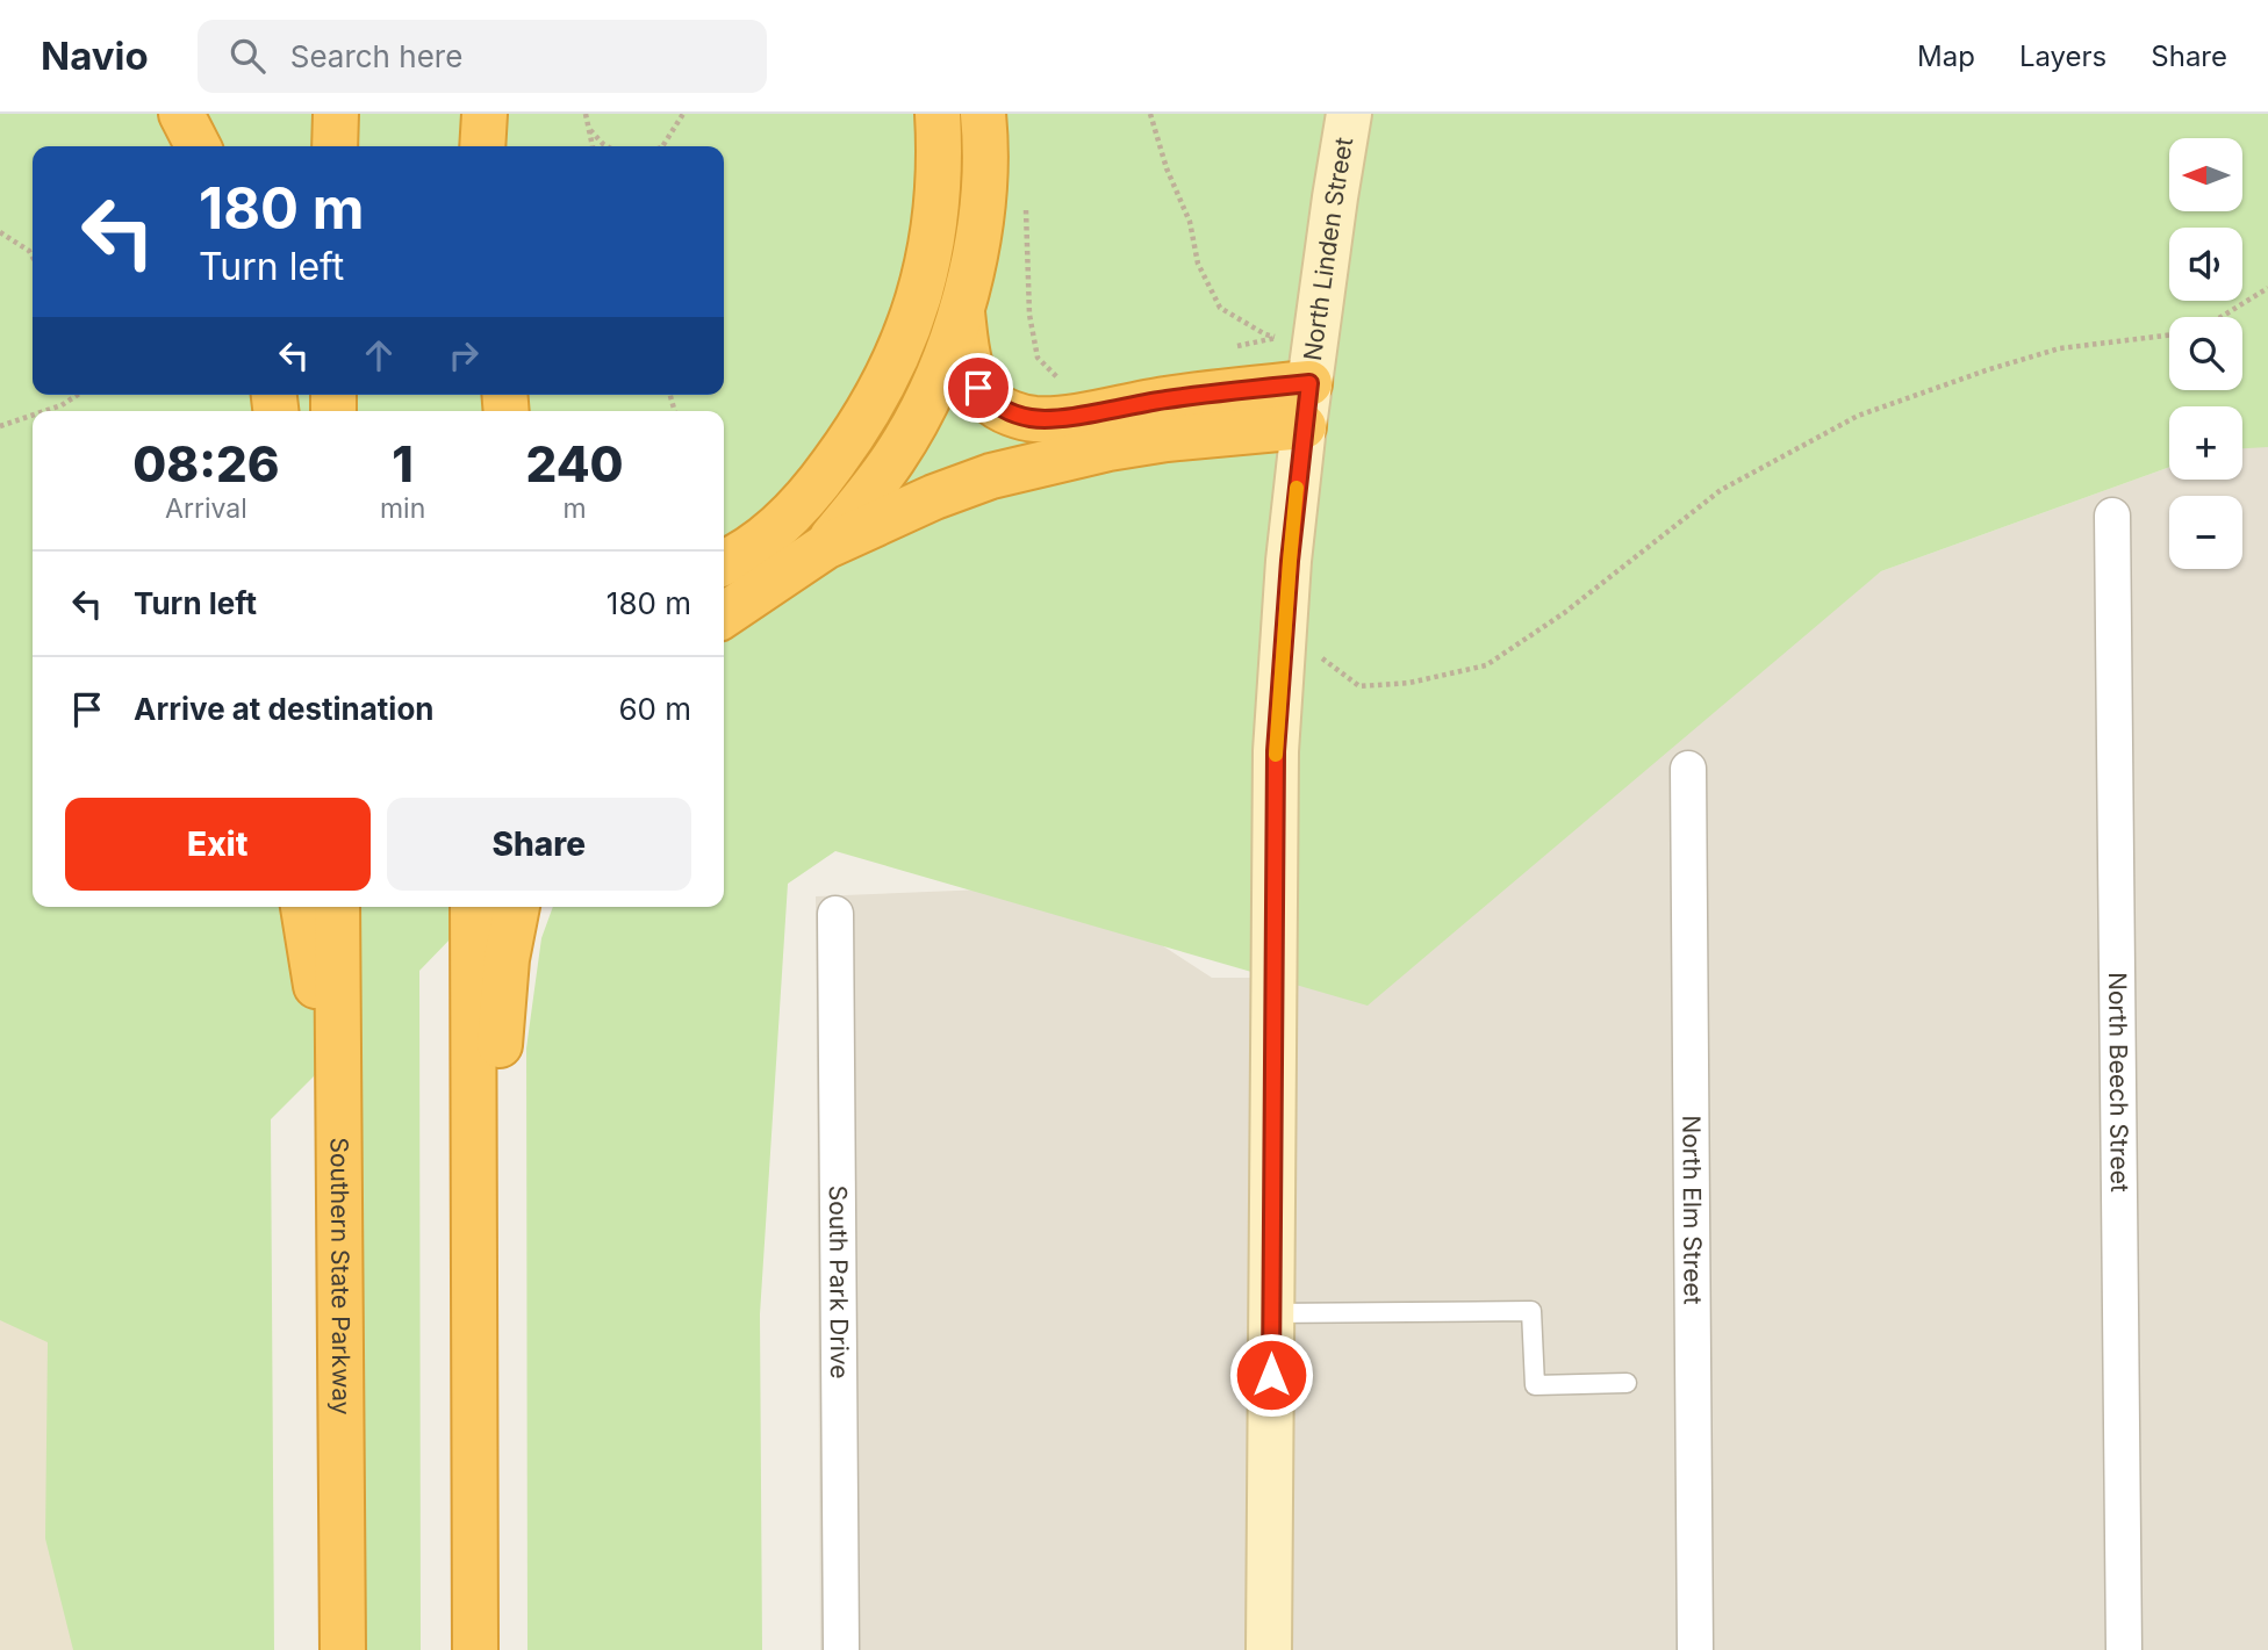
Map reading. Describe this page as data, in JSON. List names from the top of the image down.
{
  "streets": {
    "highway": ["Southern State Parkway"],
    "street": [
      "North Linden Street",
      "North Beech Street",
      "North Elm Street",
      "South Park Drive"
    ]
  },
  "north": "left",
  "page": {
    "header": "Navio",
    "search": "Search here",
    "nav": ["Map", "Layers", "Share"],
    "map_buttons": ["+", "−"],
    "turn": ["180 m", "Turn left"],
    "eta": [
      "08:26",
      "Arrival",
      "1",
      "min",
      "240",
      "m"
    ],
    "list": [
      {
        "name": "Turn left",
        "value": "180 m"
      },
      {
        "name": "Arrive at destination",
        "value": "60 m"
      }
    ],
    "buttons": ["Exit", "Share"]
  }
}
